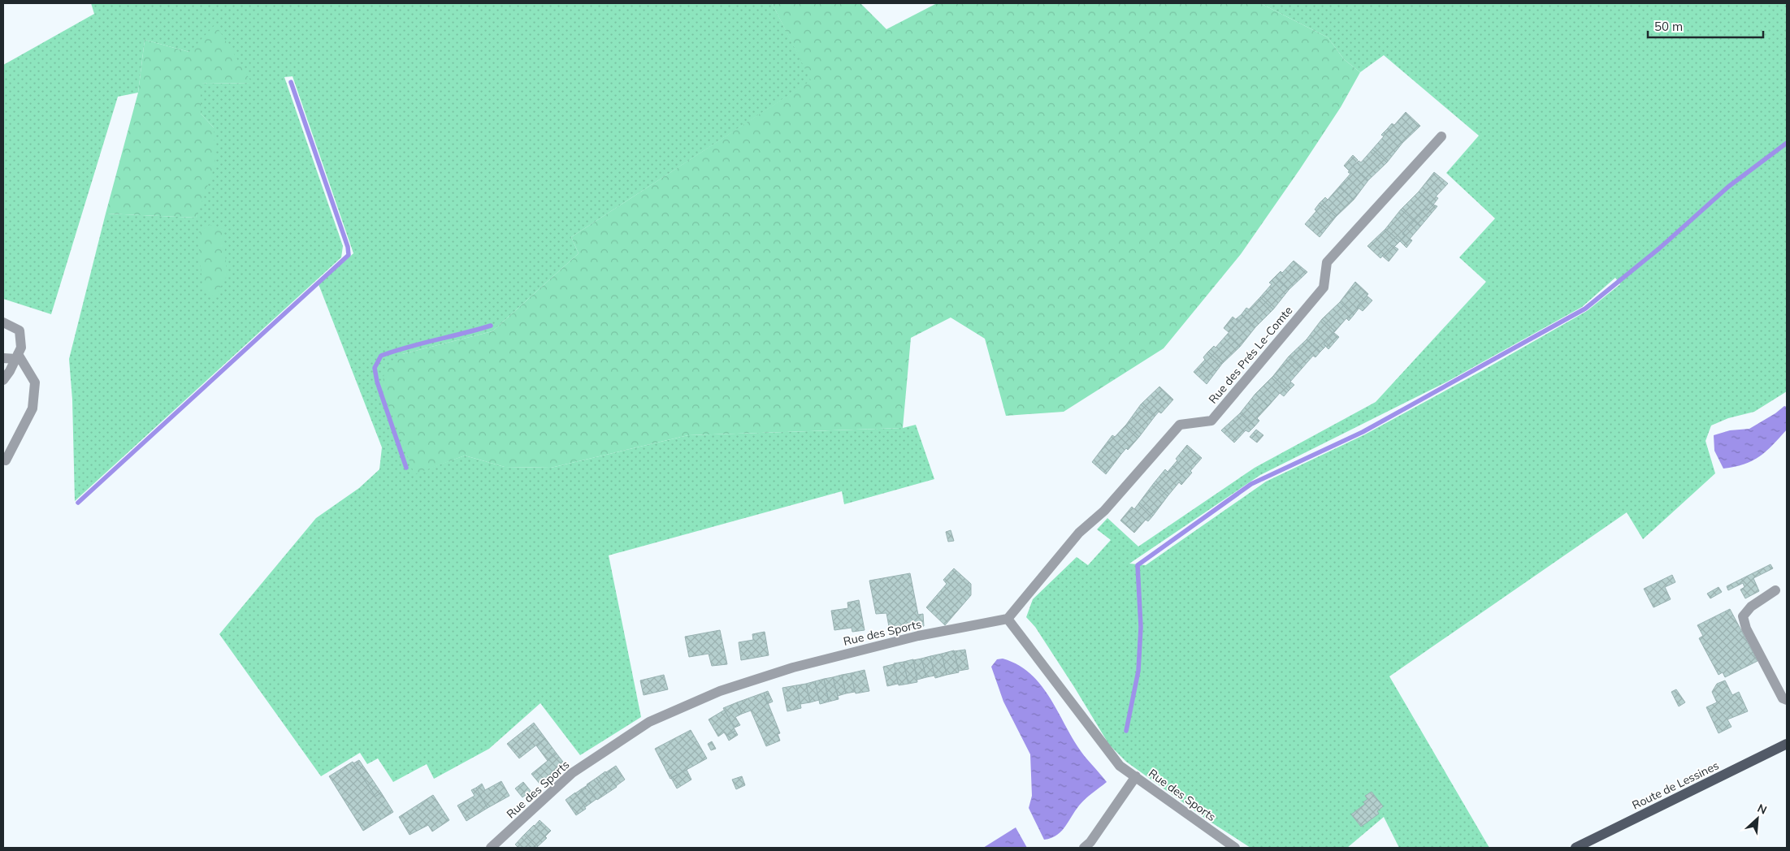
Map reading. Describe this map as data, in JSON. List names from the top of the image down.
{
  "streets": {
    "main road": ["Route de Lessines"],
    "street": ["Rue des Prés Le-Comte", "Rue des Sports"]
  },
  "crossings": [
    ["Rue des Prés Le-Comte", "Rue des Sports"]
  ],
  "scale_bar": "50 m",
  "north": "top right"
}
